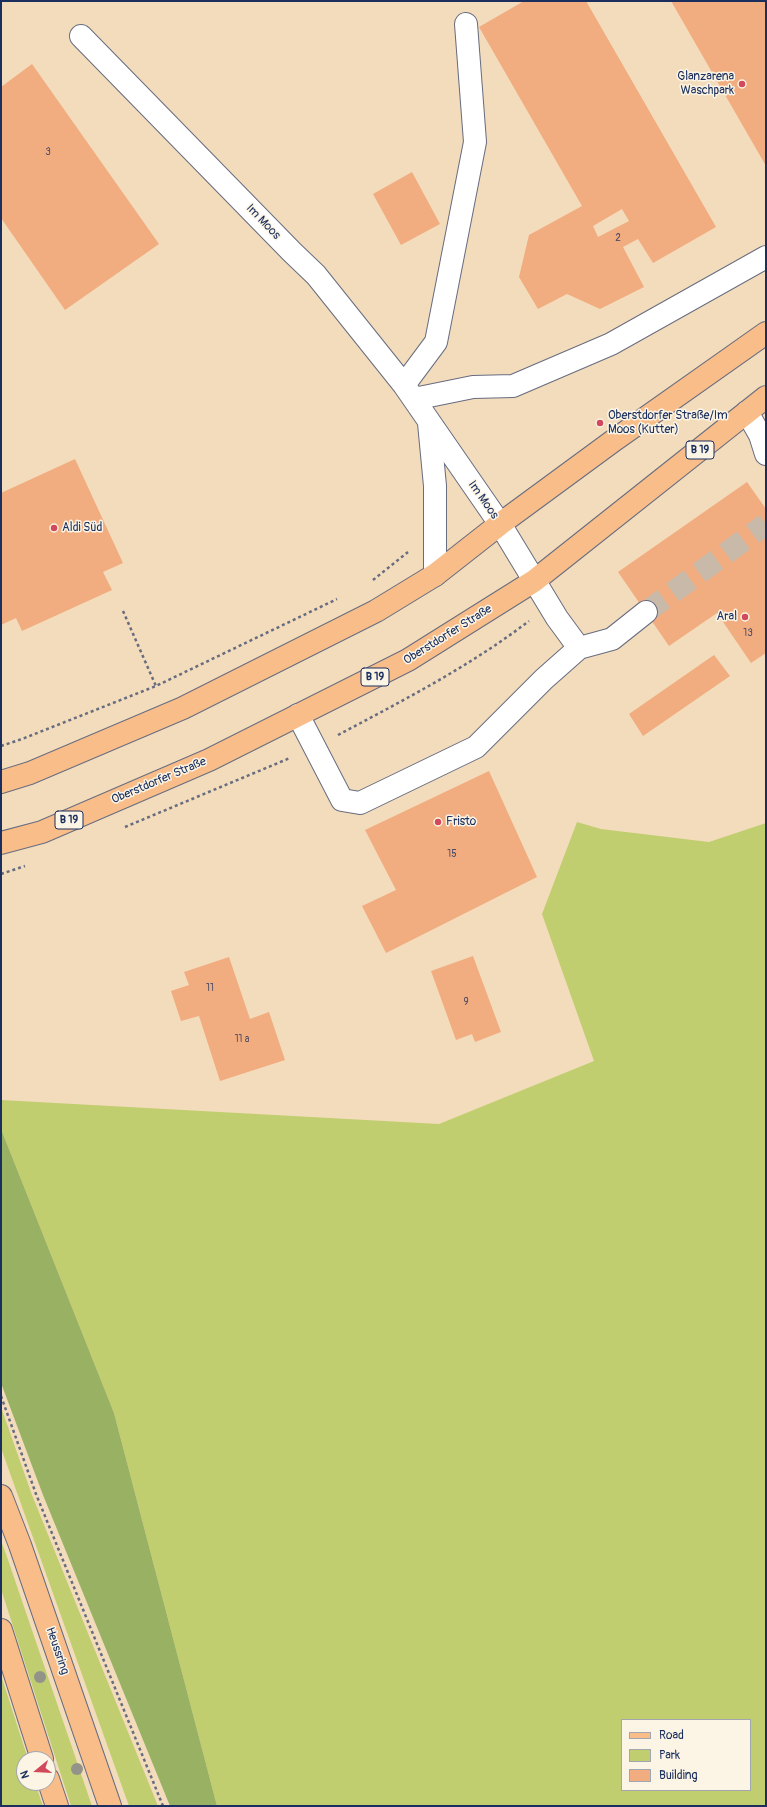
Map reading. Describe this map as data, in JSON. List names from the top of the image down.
{
  "streets": {
    "main road": ["B 19", "Oberstdorfer Straße", "Heussring"],
    "street": ["Im Moos"]
  },
  "crossings": [
    ["Im Moos", "Oberstdorfer Straße"]
  ],
  "places": [
    "Glanzarena Waschpark",
    "Oberstdorfer Straße/Im Moos (Kutter)",
    "Aldi Süd",
    "Aral",
    "Fristo"
  ],
  "house_numbers": [
    "3",
    "2",
    "13",
    "15",
    "11",
    "9",
    "11 a"
  ],
  "legend": ["Road", "Park", "Building"],
  "north": "left"
}
